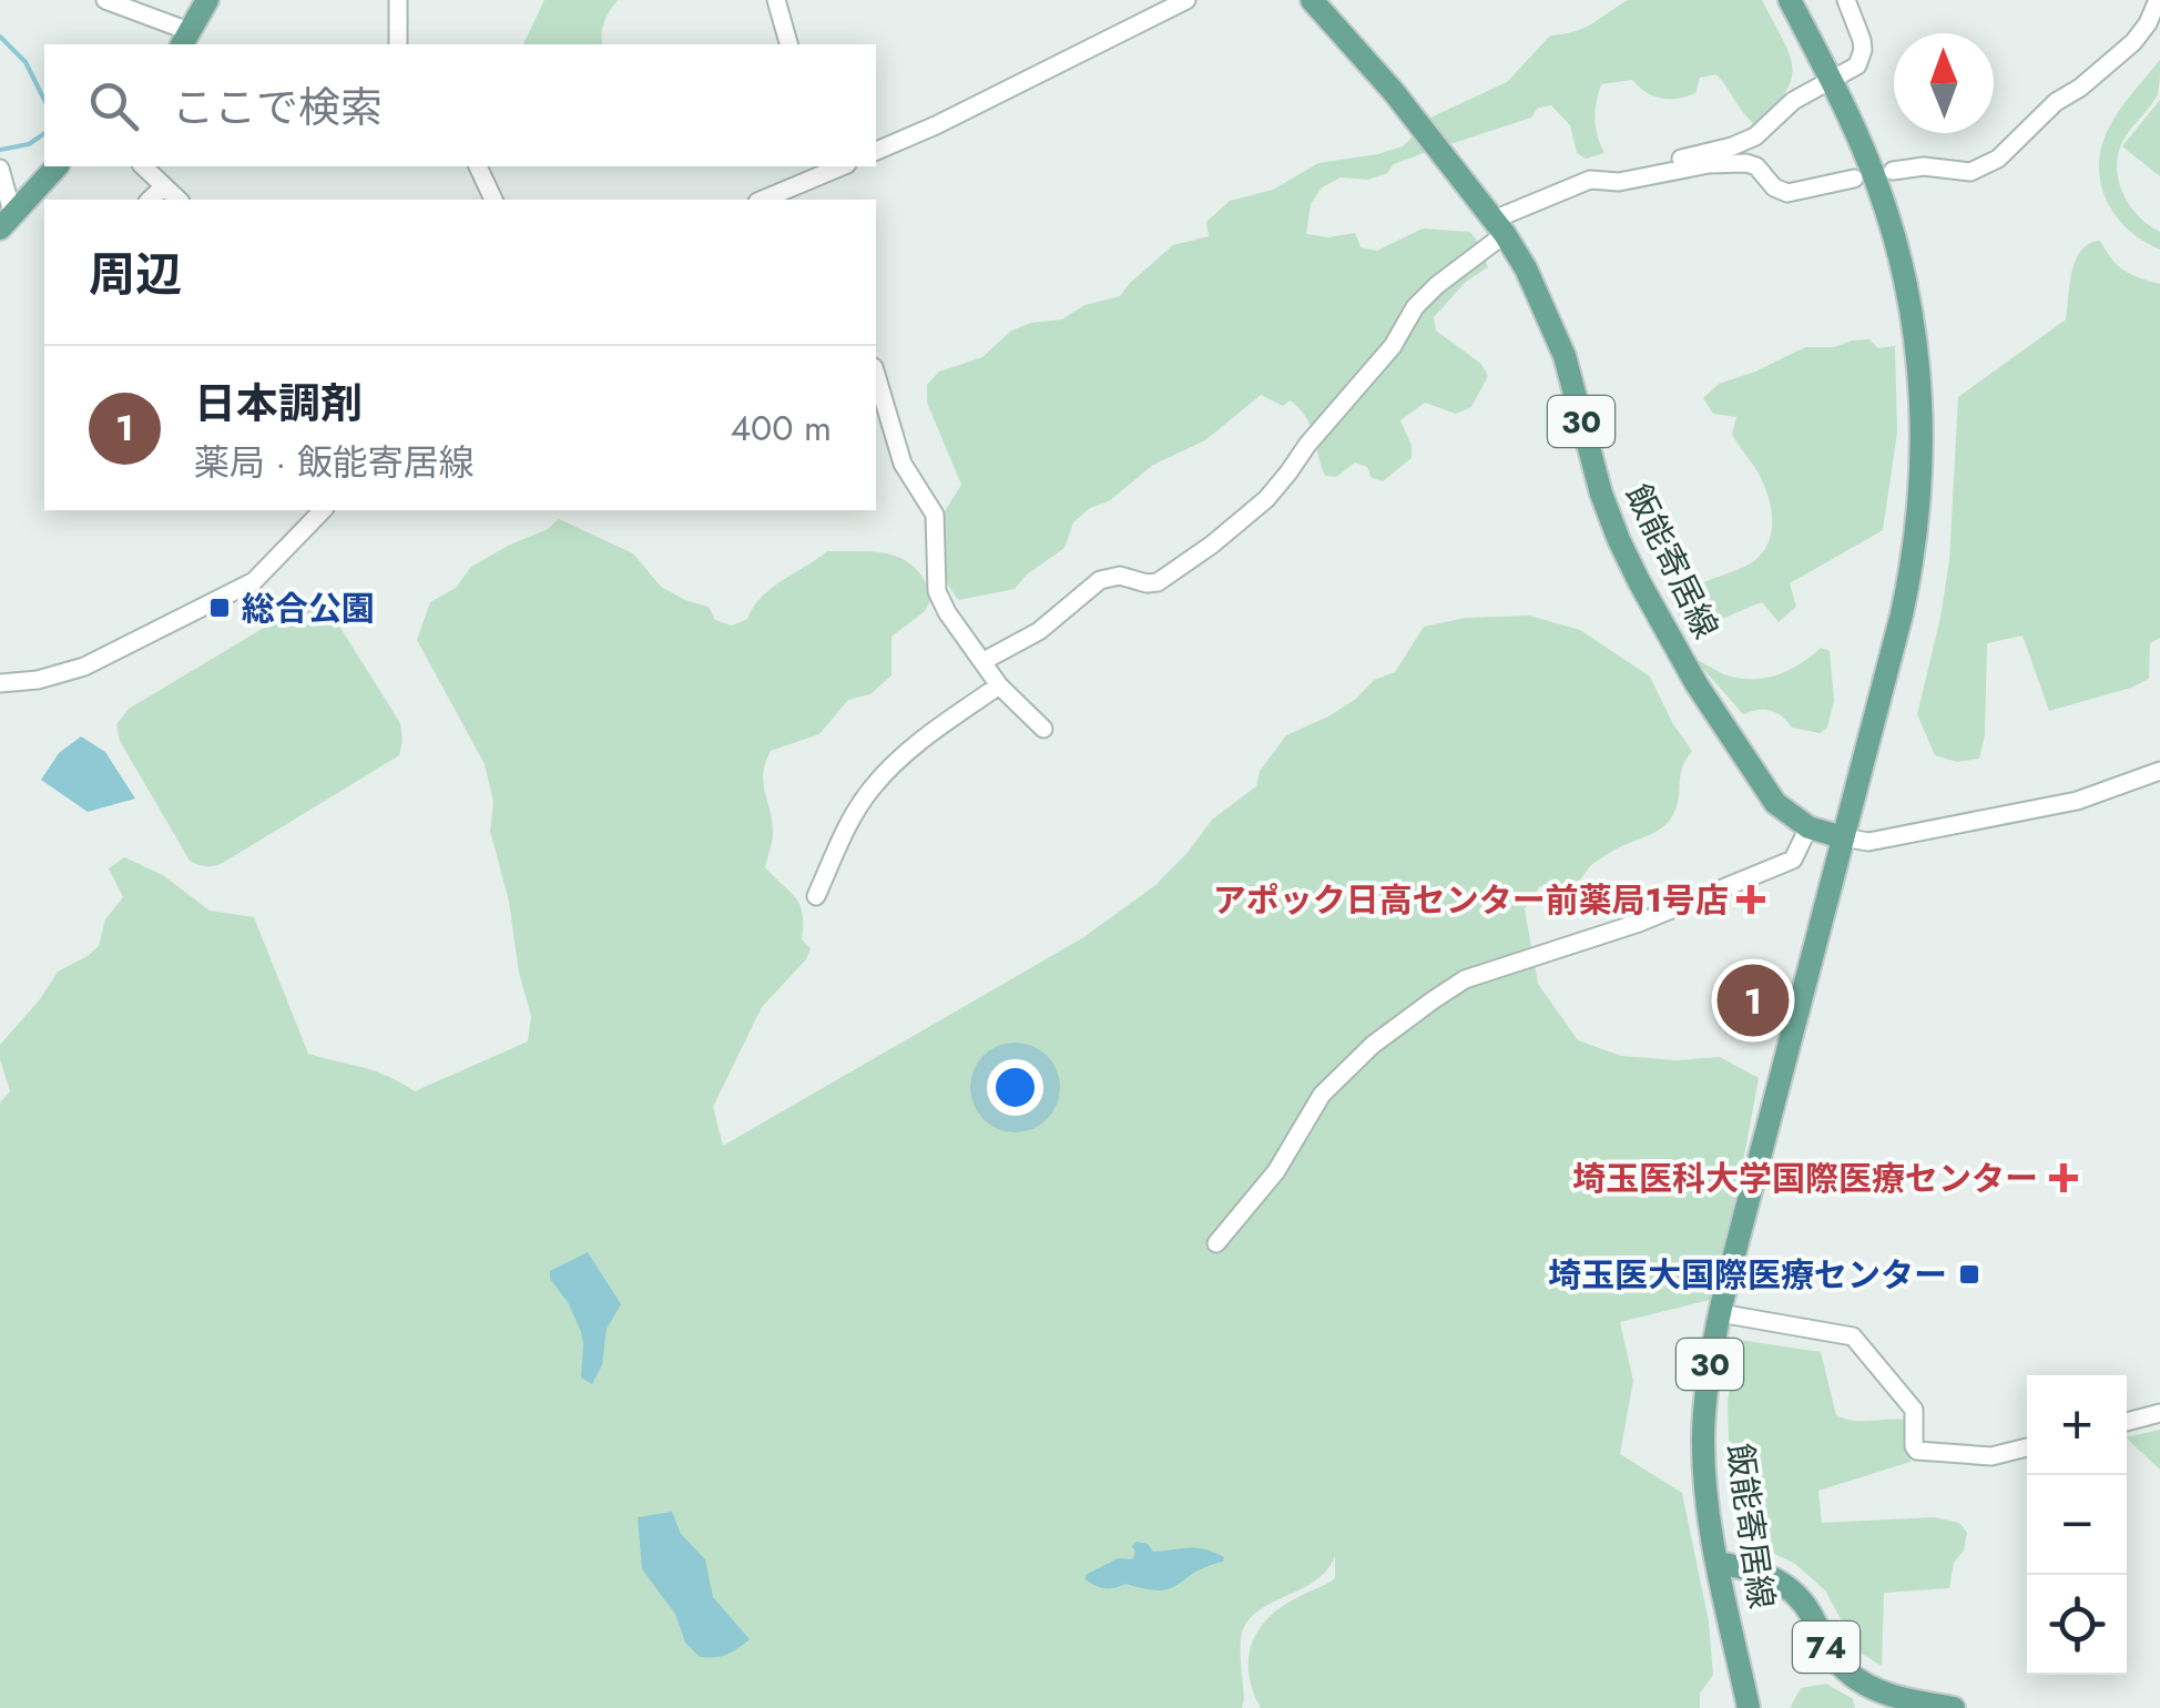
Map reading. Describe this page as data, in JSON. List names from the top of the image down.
{
  "streets": {
    "main road": ["30", "飯能寄居線", "74"]
  },
  "crossings": [
    ["飯能寄居線", "74"]
  ],
  "places": {
    "transit": ["総合公園", "埼玉医大国際医療センター"],
    "health": ["アポック日高センター前薬局1号店", "埼玉医科大学国際医療センター"]
  },
  "north": "top",
  "page": {
    "search": "ここで検索",
    "heading": "周辺",
    "list": [
      {
        "mark": "1",
        "name": "日本調剤",
        "note": "薬局 · 飯能寄居線",
        "value": "400 m"
      }
    ],
    "pins": "1",
    "map_buttons": ["+", "−"]
  }
}
